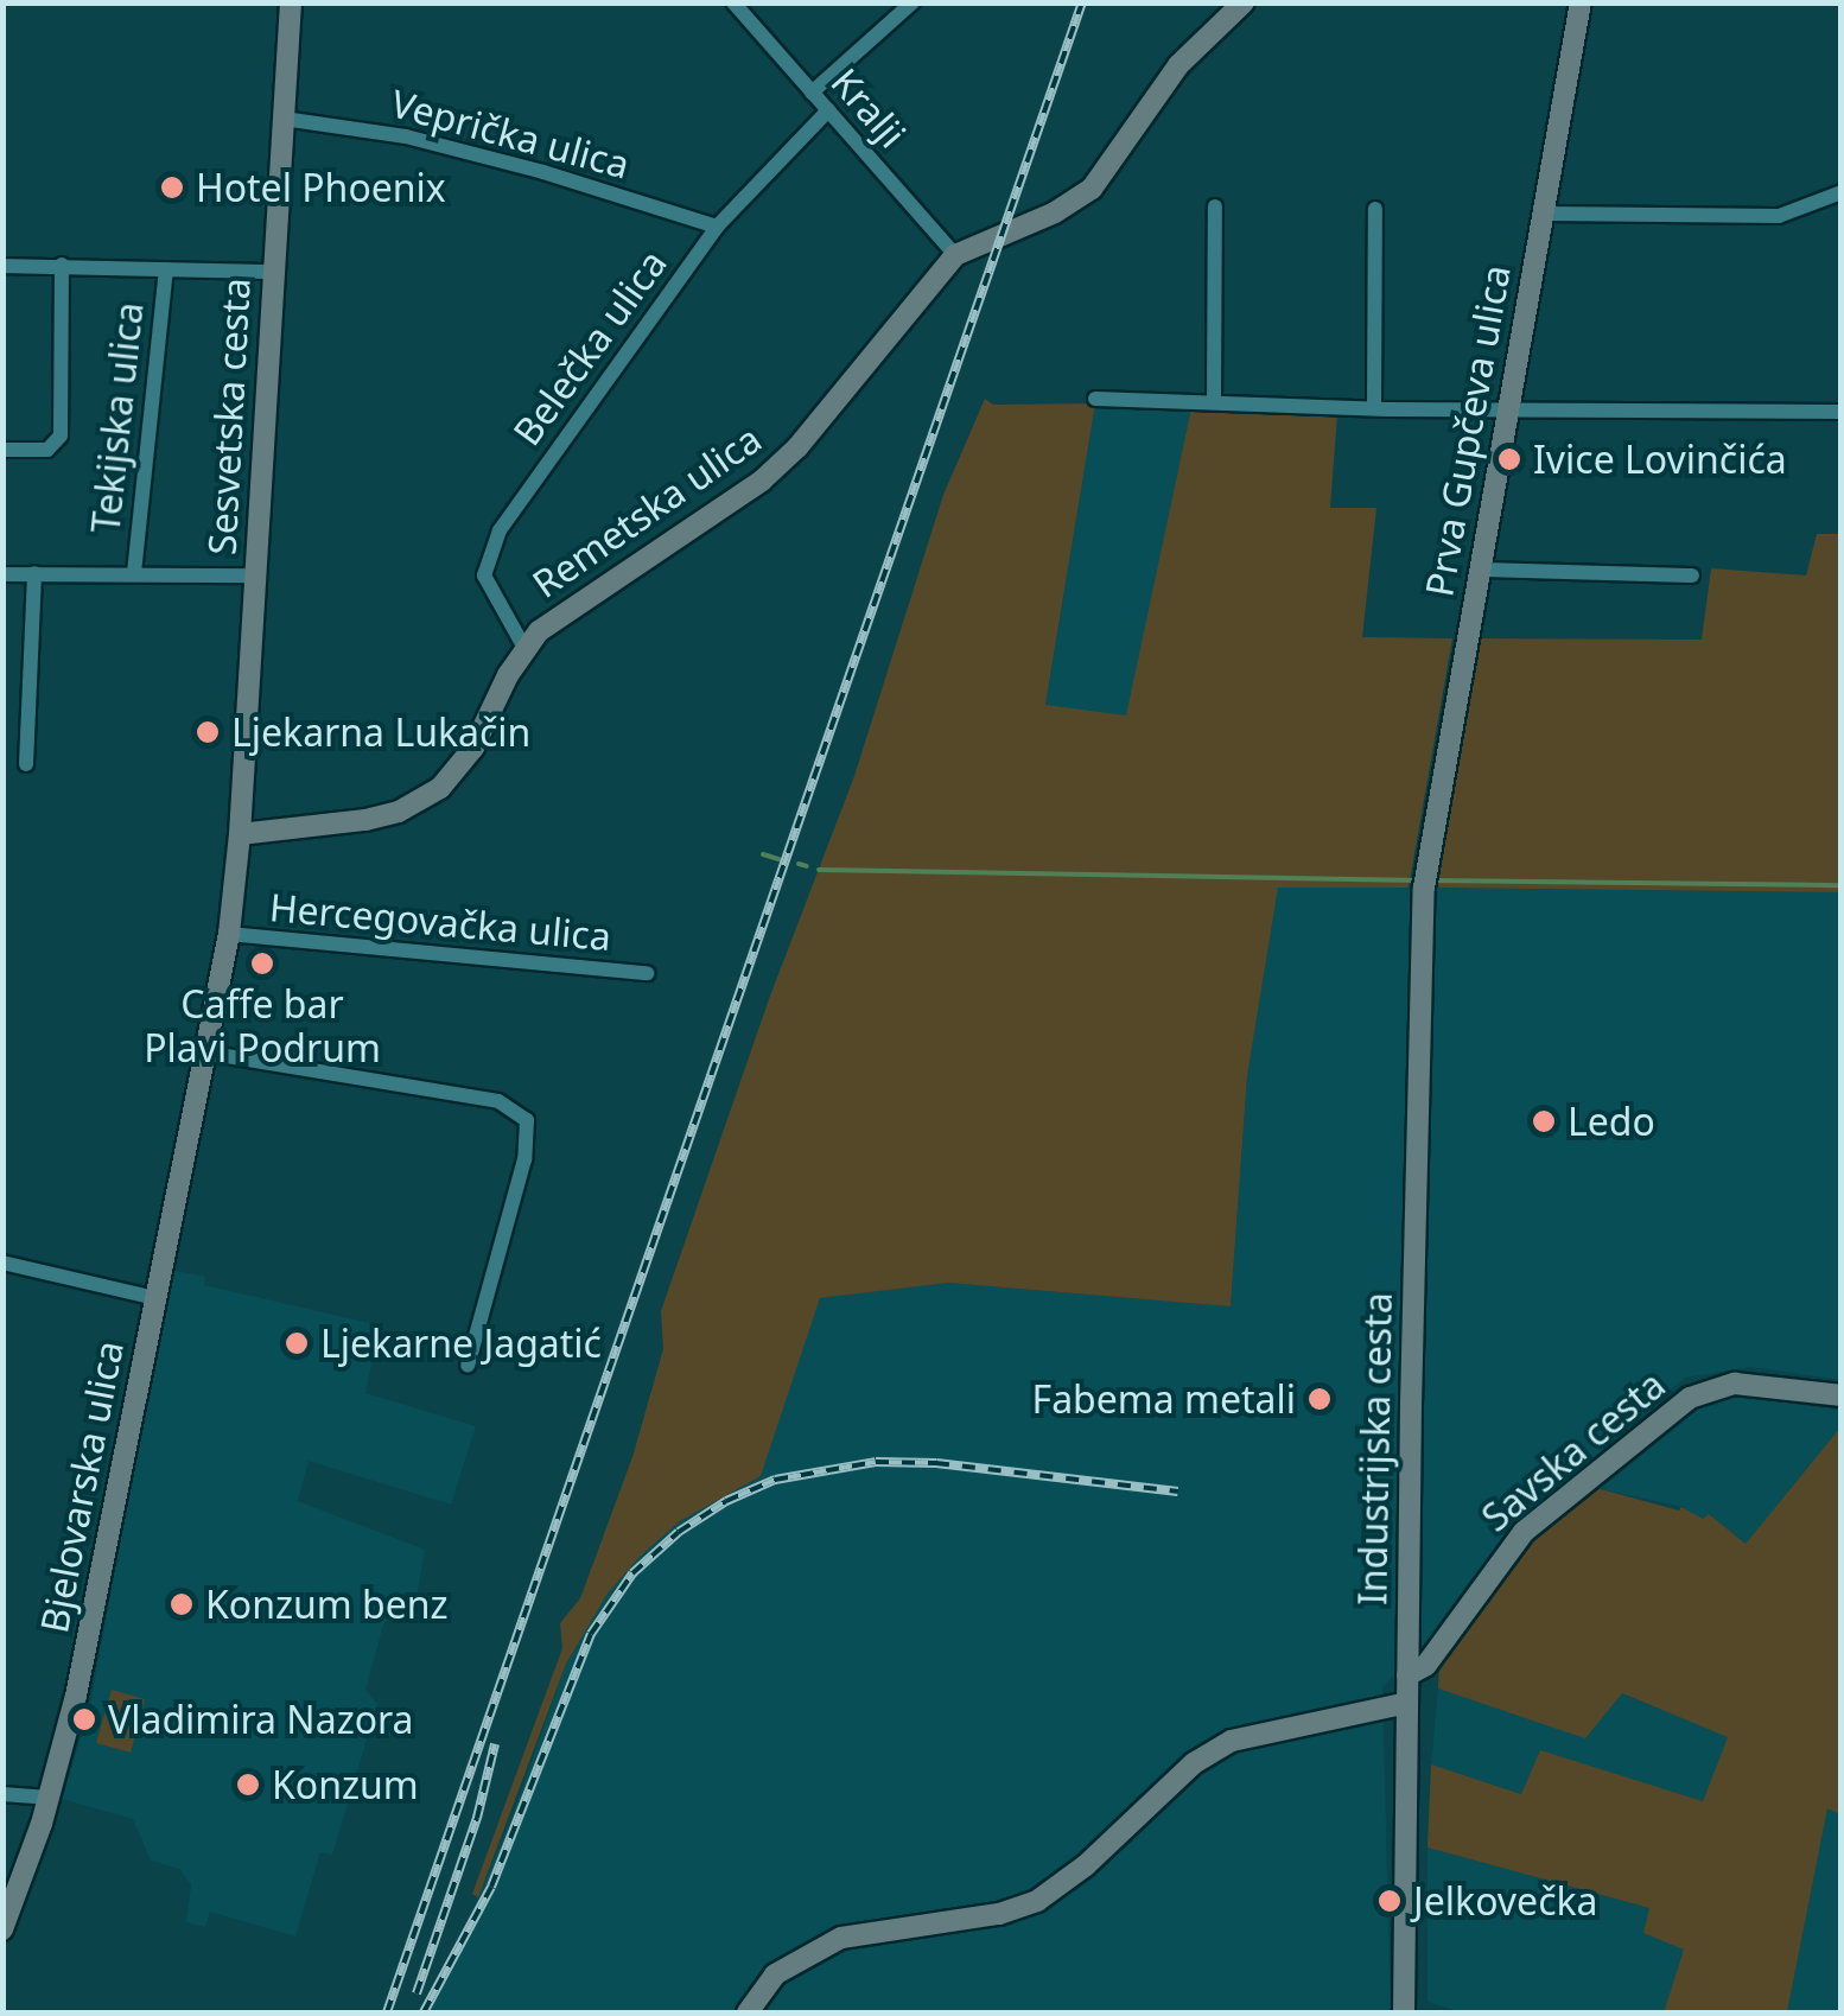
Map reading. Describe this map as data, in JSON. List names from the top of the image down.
{
  "streets": {
    "street": [
      "Kralji",
      "Veprička ulica",
      "Belečka ulica",
      "Sesvetska cesta",
      "Tekijska ulica",
      "Prva Gupčeva ulica",
      "Remetska ulica",
      "Hercegovačka ulica",
      "Industrijska cesta",
      "Savska cesta",
      "Bjelovarska ulica"
    ]
  },
  "crossings": [
    ["Kralji", "Belečka ulica"],
    ["Kralji", "Remetska ulica"],
    ["Veprička ulica", "Belečka ulica"],
    ["Veprička ulica", "Sesvetska cesta"],
    ["Belečka ulica", "Remetska ulica"],
    ["Sesvetska cesta", "Tekijska ulica"],
    ["Sesvetska cesta", "Remetska ulica"],
    ["Sesvetska cesta", "Bjelovarska ulica"],
    ["Prva Gupčeva ulica", "Industrijska cesta"],
    ["Remetska ulica", "Bjelovarska ulica"],
    ["Hercegovačka ulica", "Bjelovarska ulica"],
    ["Industrijska cesta", "Savska cesta"]
  ],
  "places": [
    "Hotel Phoenix",
    "Ivice Lovinčića",
    "Ljekarna Lukačin",
    "Caffe bar Plavi Podrum",
    "Ledo",
    "Ljekarne Jagatić",
    "Fabema metali",
    "Konzum benz",
    "Vladimira Nazora",
    "Konzum",
    "Jelkovečka"
  ]
}
